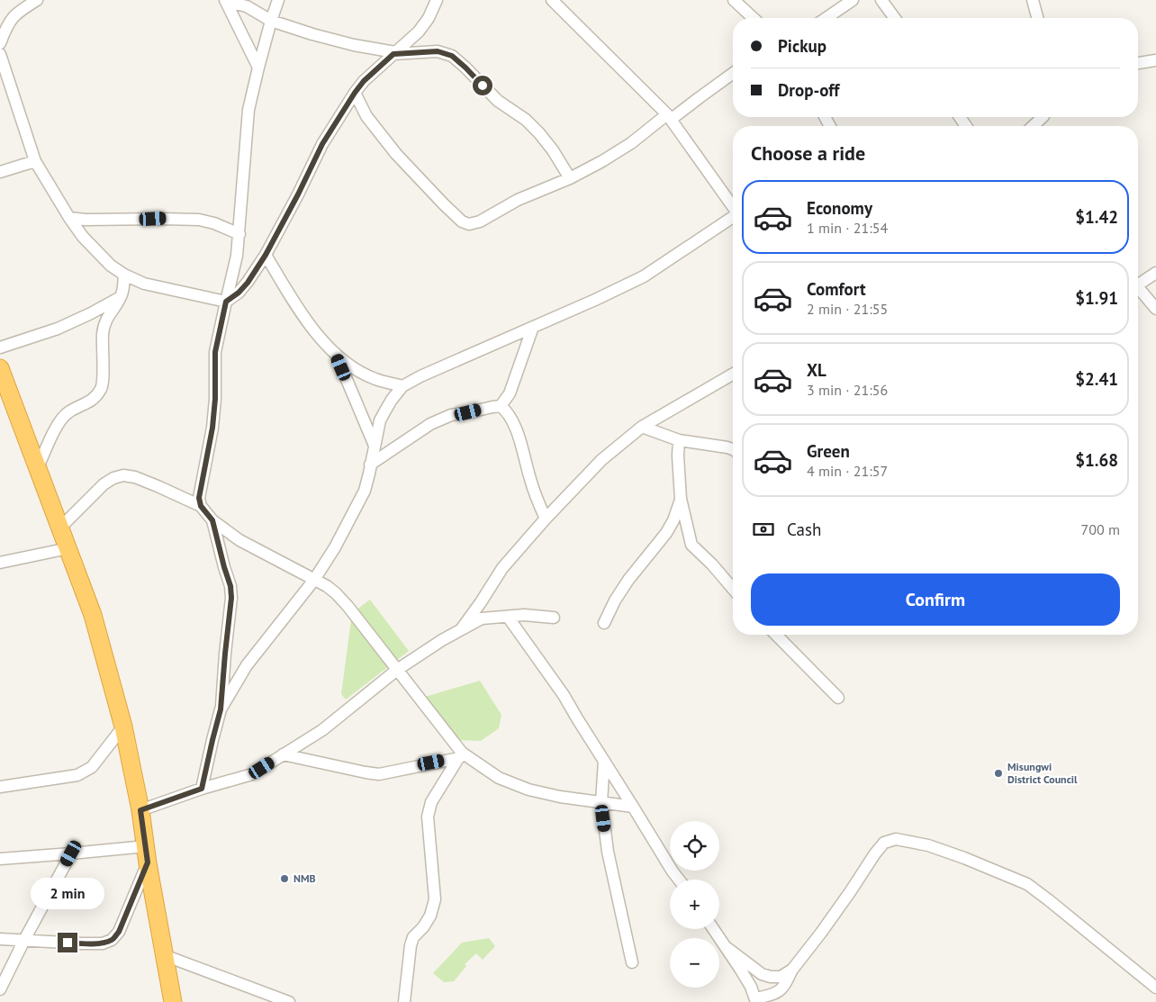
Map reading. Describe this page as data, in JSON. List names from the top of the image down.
{
  "places": ["Misungwi District Council", "NMB"],
  "page": {
    "banner": ["Pickup", "Drop-off"],
    "heading": "Choose a ride",
    "list": [
      {
        "name": "Economy",
        "note": "1 min · 21:54",
        "value": "$1.42"
      },
      {
        "name": "Comfort",
        "note": "2 min · 21:55",
        "value": "$1.91"
      },
      {
        "name": "XL",
        "note": "3 min · 21:56",
        "value": "$2.41"
      },
      {
        "name": "Green",
        "note": "4 min · 21:57",
        "value": "$1.68"
      }
    ],
    "pay": ["Cash", "700 m"],
    "buttons": "Confirm",
    "map_buttons": ["+", "−"],
    "bubble": "2 min"
  }
}
